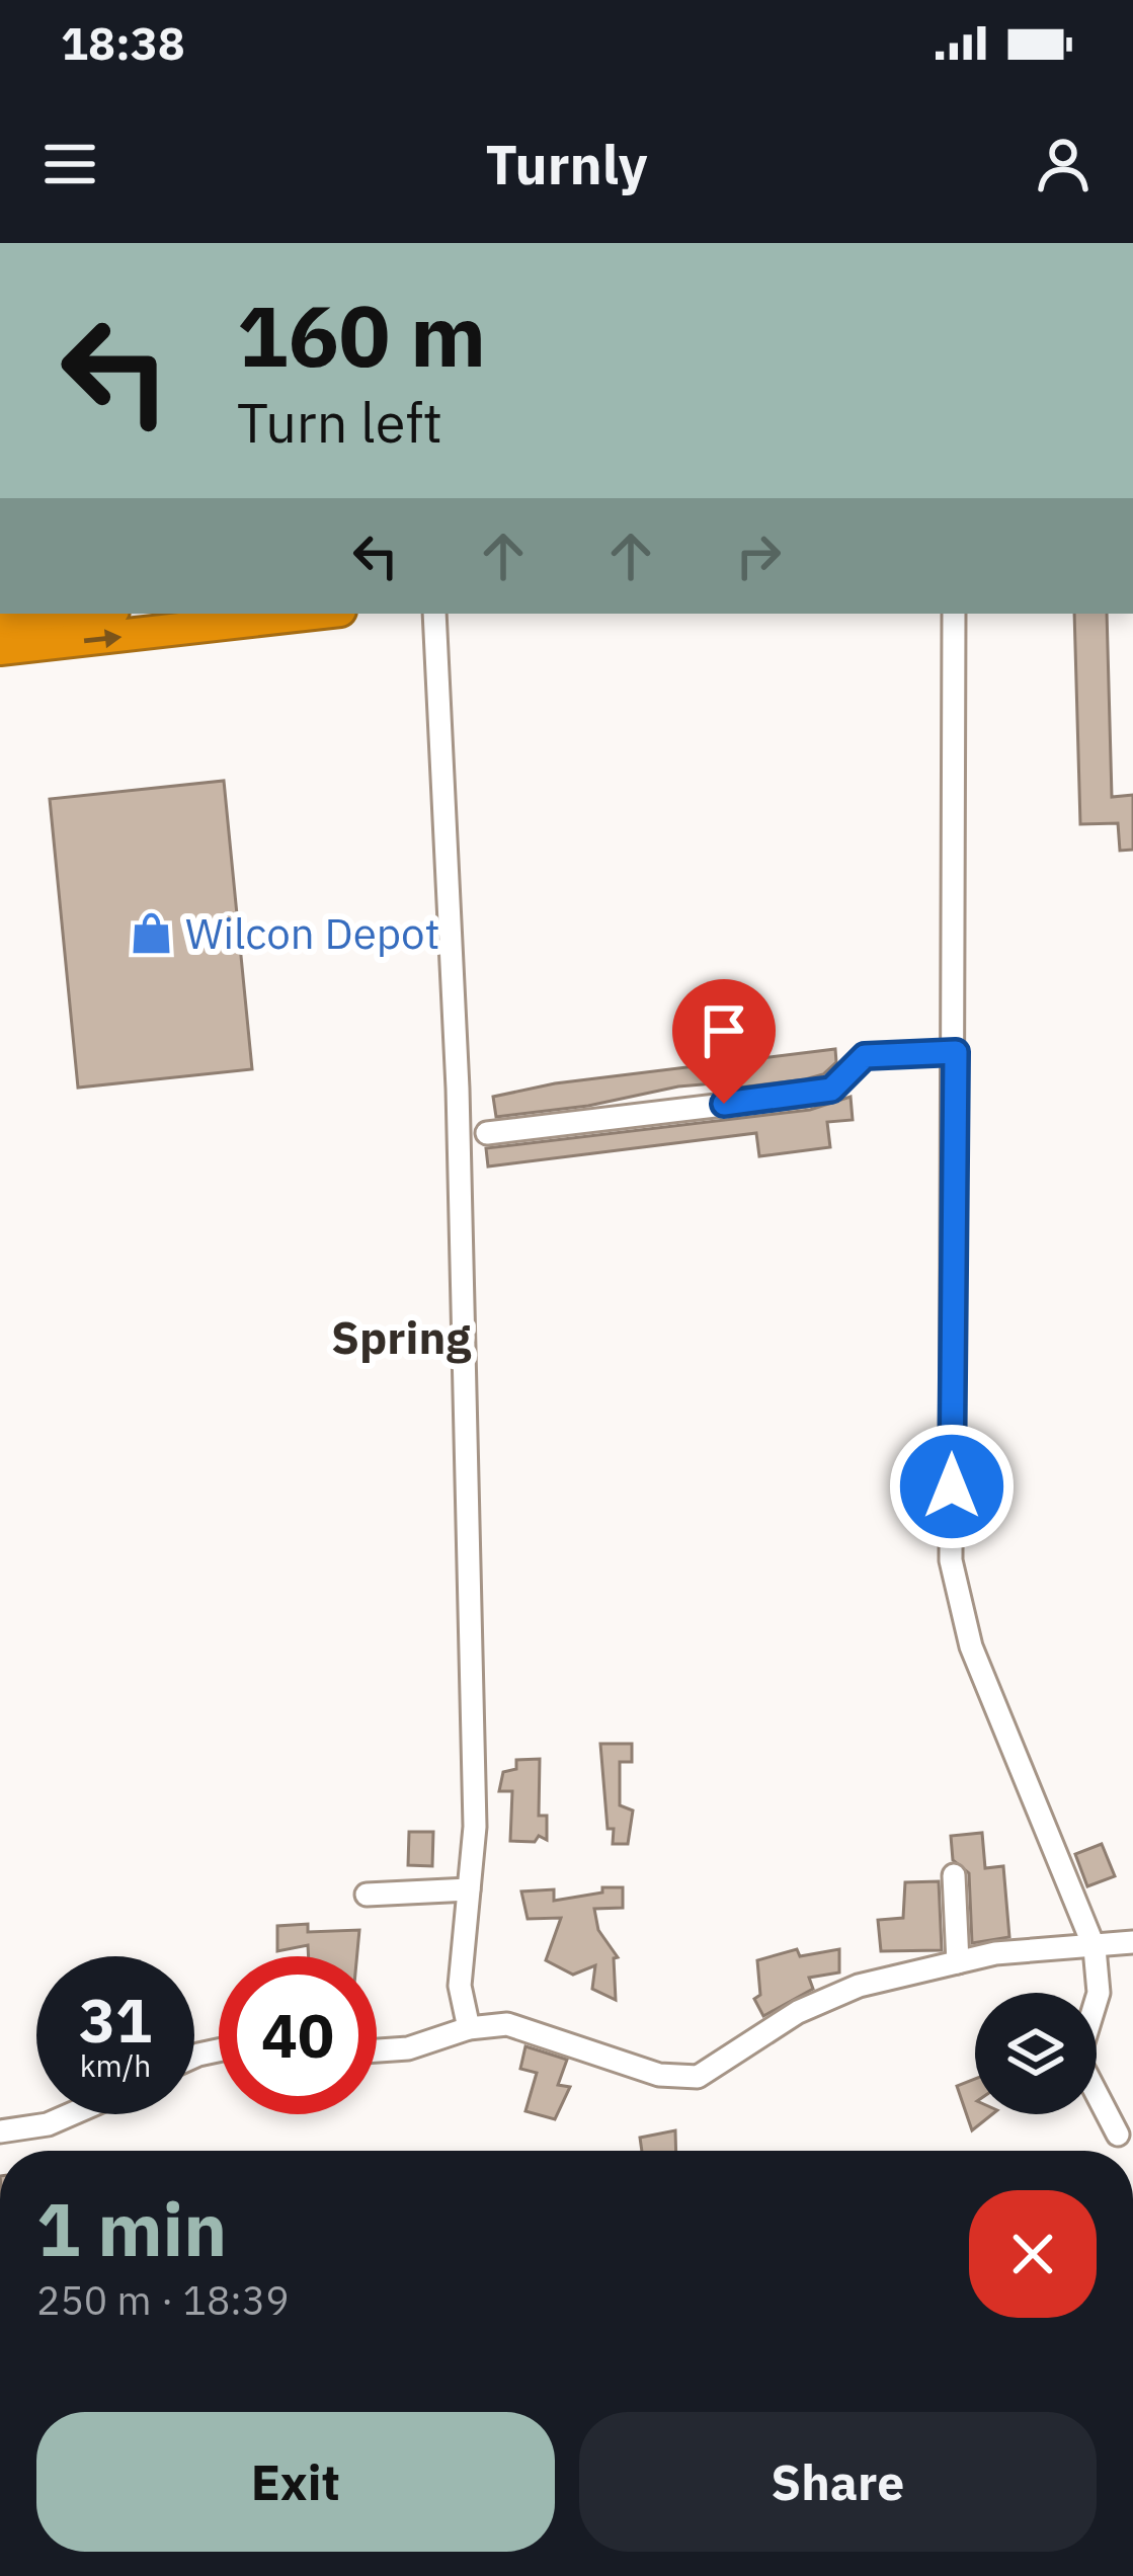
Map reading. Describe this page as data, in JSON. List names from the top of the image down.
{
  "districts": ["Spring"],
  "places": {
    "shop": ["Wilcon Depot"]
  },
  "page": {
    "status": "18:38",
    "header": "Turnly",
    "turn": ["160 m", "Turn left"],
    "speed": "31 km/h",
    "limit": "40",
    "heading": ["1 min", "250 m · 18:39"],
    "buttons": ["Exit", "Share"]
  }
}
